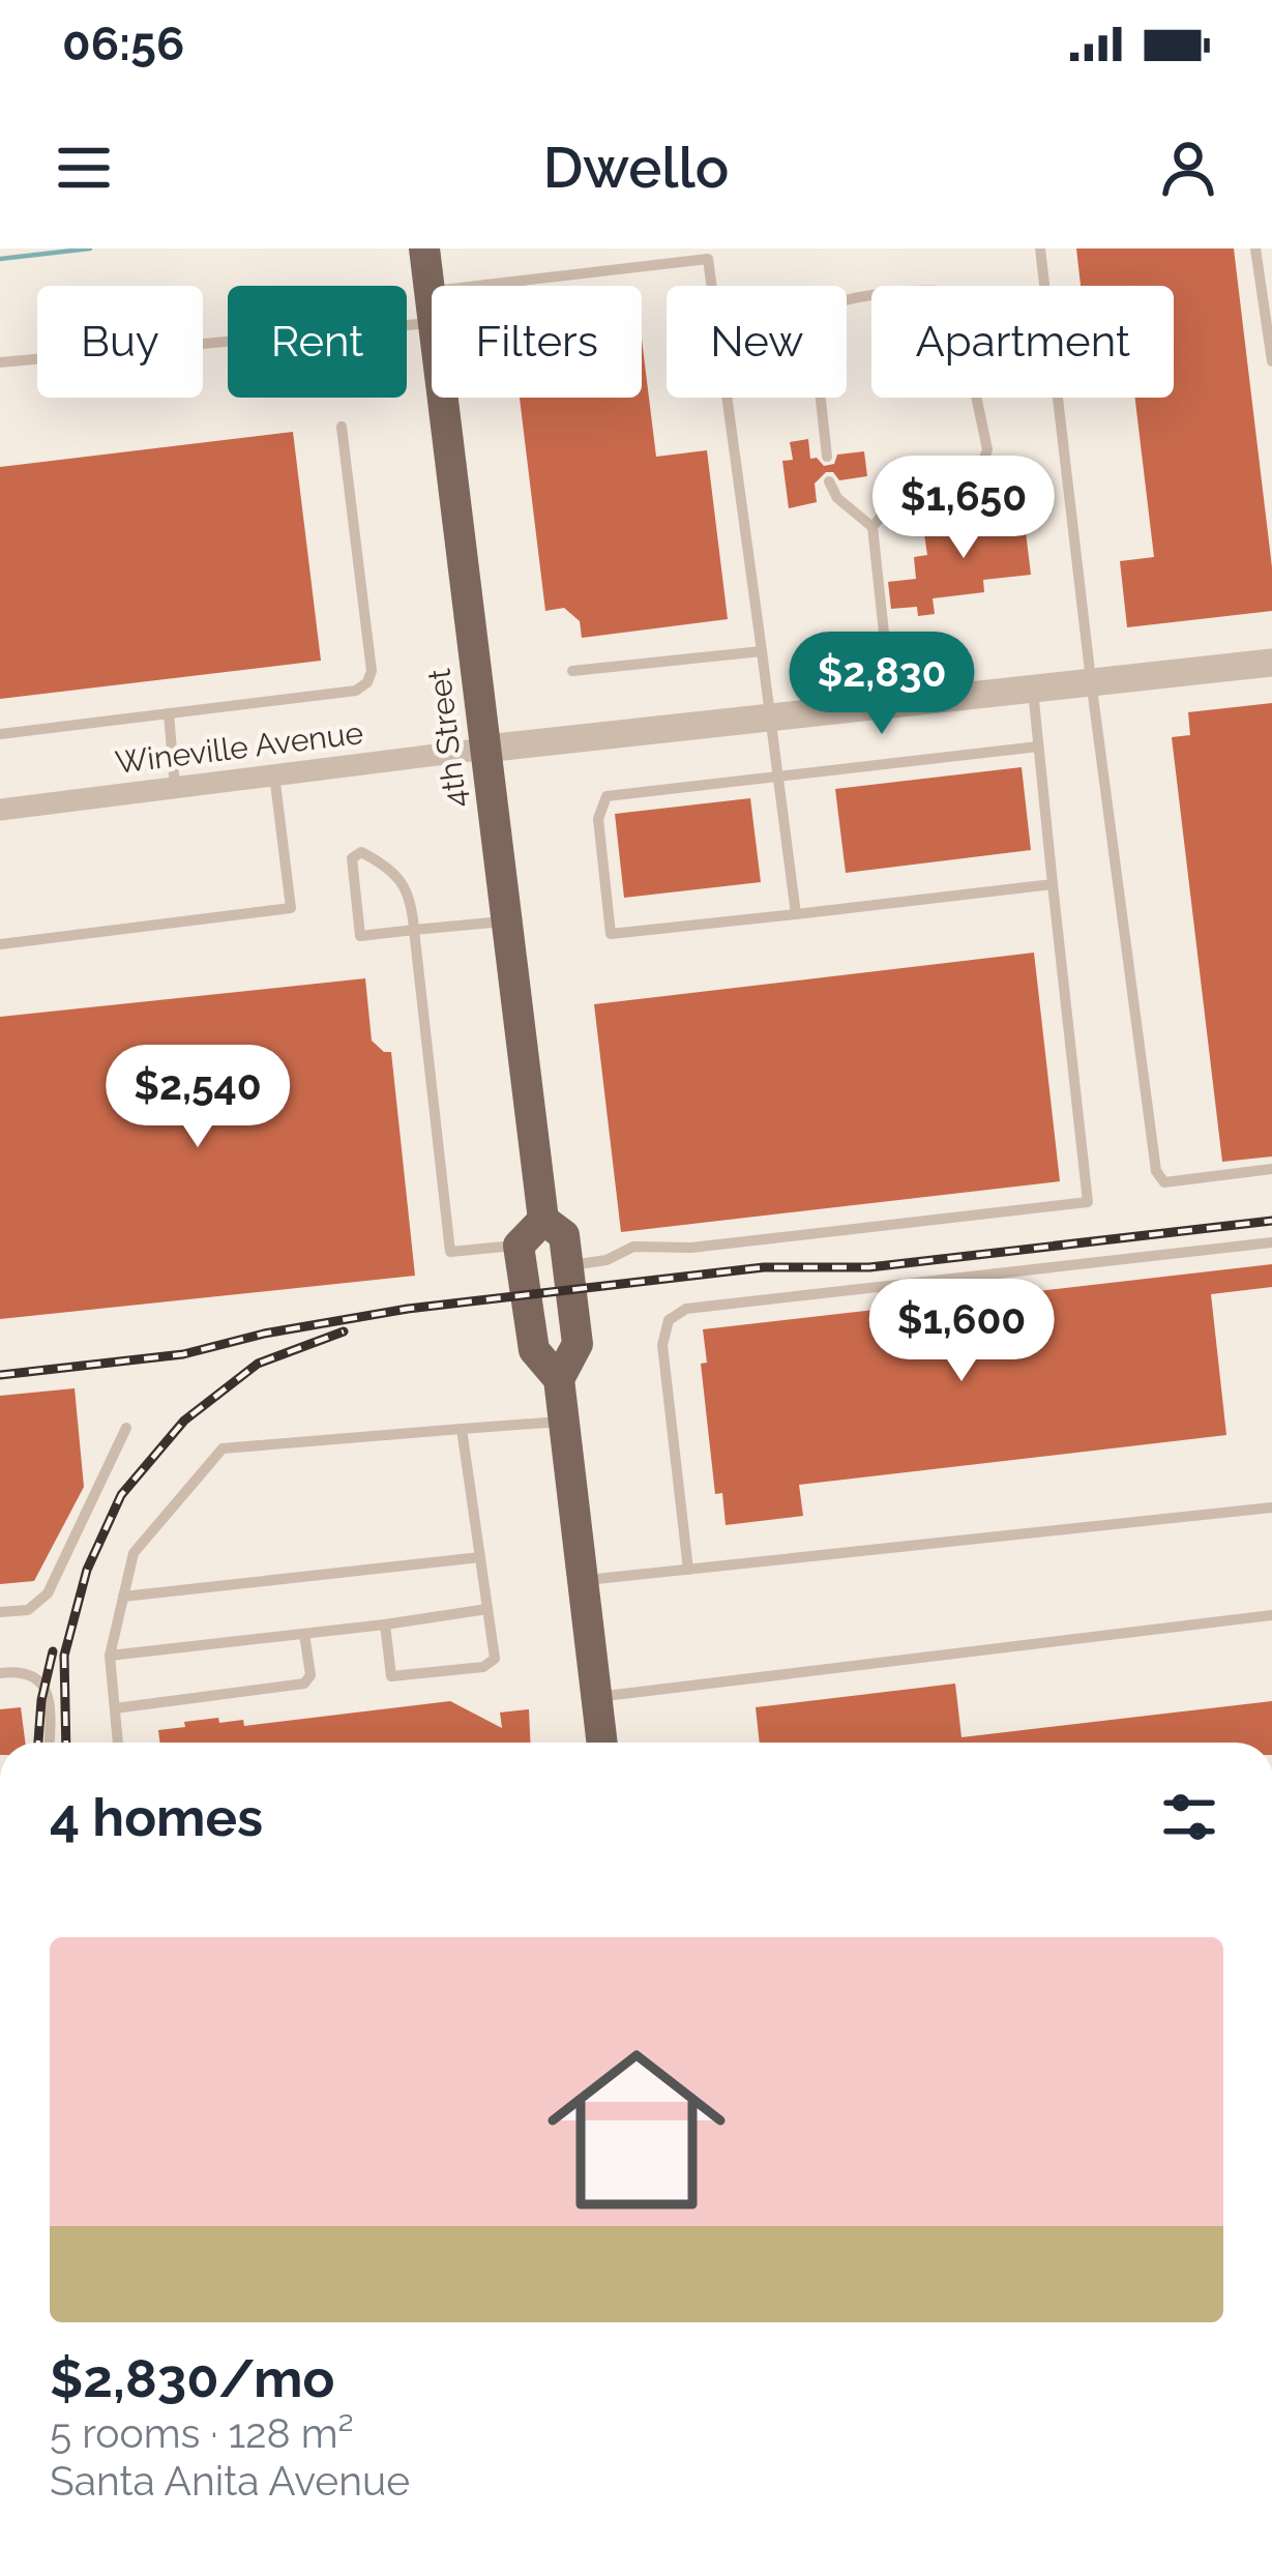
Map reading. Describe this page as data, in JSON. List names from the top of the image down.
{
  "streets": {
    "main road": ["4th Street"],
    "street": ["Wineville Avenue"]
  },
  "crossings": [
    ["4th Street", "Wineville Avenue"]
  ],
  "page": {
    "status": "06:56",
    "header": "Dwello",
    "chip": [
      "Buy",
      "Rent",
      "Filters",
      "New",
      "Apartment"
    ],
    "price": [
      "$1,650",
      "$2,830",
      "$2,540",
      "$1,600"
    ],
    "heading": "4 homes",
    "list": [
      {
        "name": "$2,830/mo",
        "note": "5 rooms · 128 m² · Santa Anita Avenue"
      }
    ]
  }
}
